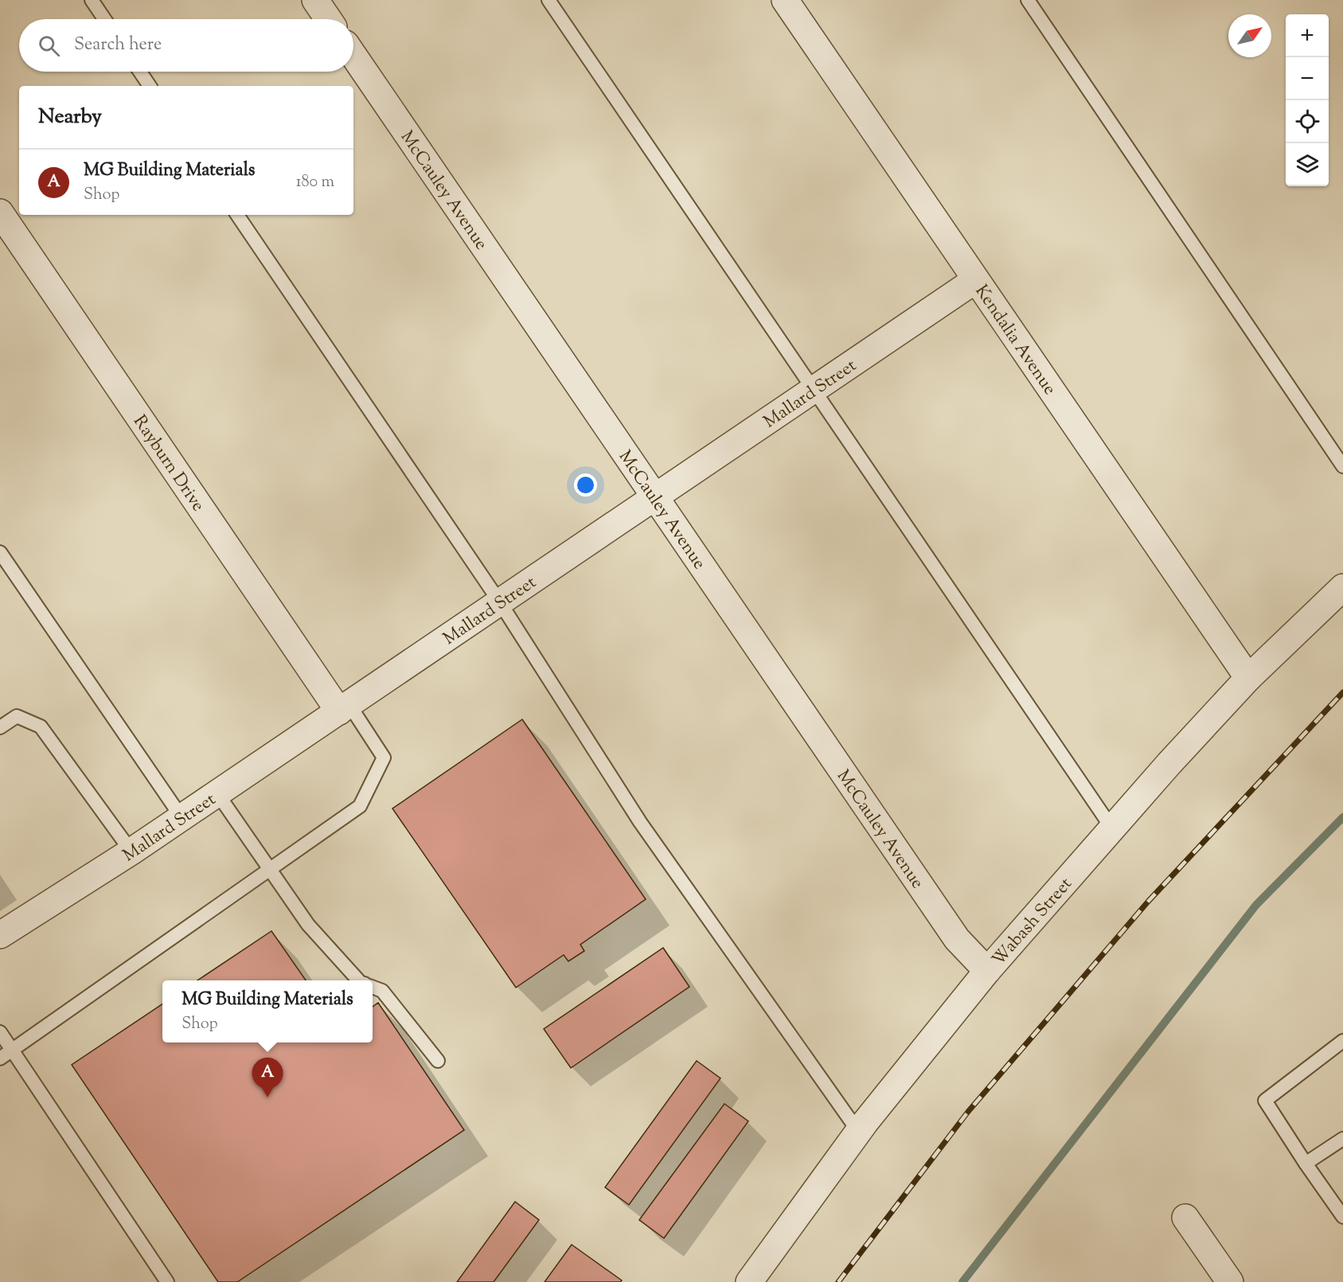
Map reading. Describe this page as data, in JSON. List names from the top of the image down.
{
  "streets": {
    "street": [
      "McCauley Avenue",
      "Kendalia Avenue",
      "Mallard Street",
      "Rayburn Drive",
      "Wabash Street"
    ]
  },
  "crossings": [
    ["McCauley Avenue", "Mallard Street"],
    ["McCauley Avenue", "Wabash Street"],
    ["Kendalia Avenue", "Mallard Street"],
    ["Kendalia Avenue", "Wabash Street"],
    ["Mallard Street", "Rayburn Drive"]
  ],
  "north": "top right",
  "page": {
    "map_buttons": ["+", "−"],
    "search": "Search here",
    "heading": "Nearby",
    "list": [
      {
        "mark": "A",
        "name": "MG Building Materials",
        "note": "Shop",
        "value": "180 m"
      }
    ],
    "popup": ["MG Building Materials", "Shop"],
    "pins": "A"
  }
}
